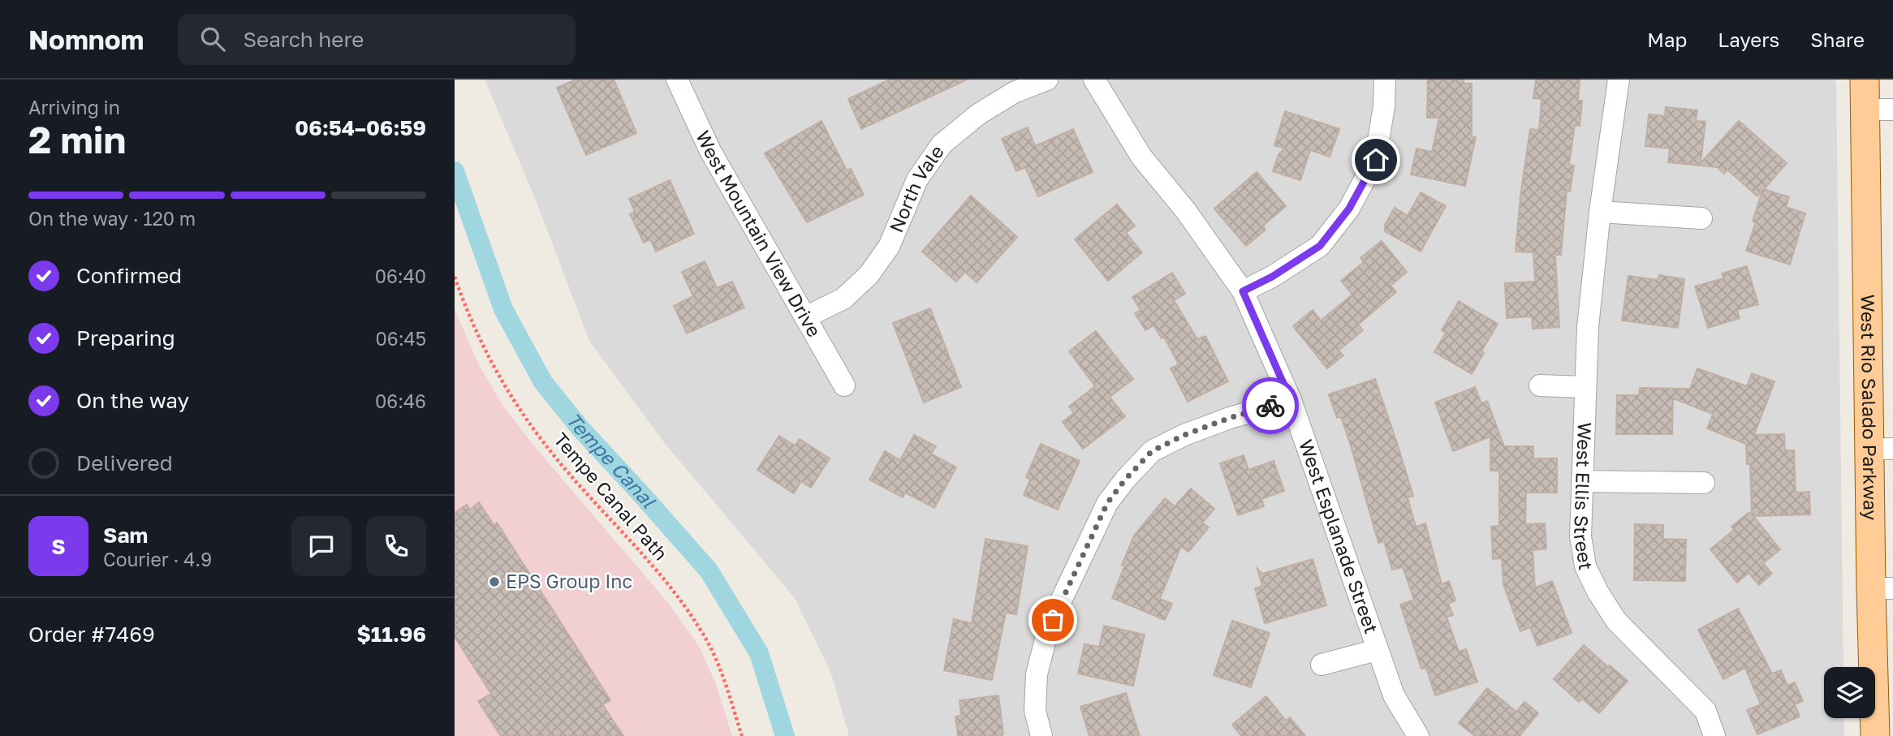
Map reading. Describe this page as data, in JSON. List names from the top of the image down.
{
  "streets": {
    "main road": ["West Rio Salado Parkway"],
    "street": [
      "North Vale",
      "West Mountain View Drive",
      "West Ellis Street",
      "West Esplanade Street"
    ],
    "path": ["Tempe Canal Path"]
  },
  "crossings": [
    ["North Vale", "West Mountain View Drive"]
  ],
  "water": ["Tempe Canal"],
  "places": ["EPS Group Inc"],
  "page": {
    "header": "Nomnom",
    "search": "Search here",
    "nav": ["Map", "Layers", "Share"],
    "heading": ["2 min", "Arriving in", "06:54–06:59"],
    "panel": [
      "Sam",
      "Courier · 4.9",
      "Order #7469",
      "$11.96"
    ],
    "bar": "On the way · 120 m",
    "list": [
      ["Confirmed", "06:40"],
      ["Preparing", "06:45"],
      ["On the way", "06:46"],
      "Delivered"
    ],
    "round": "S"
  }
}
